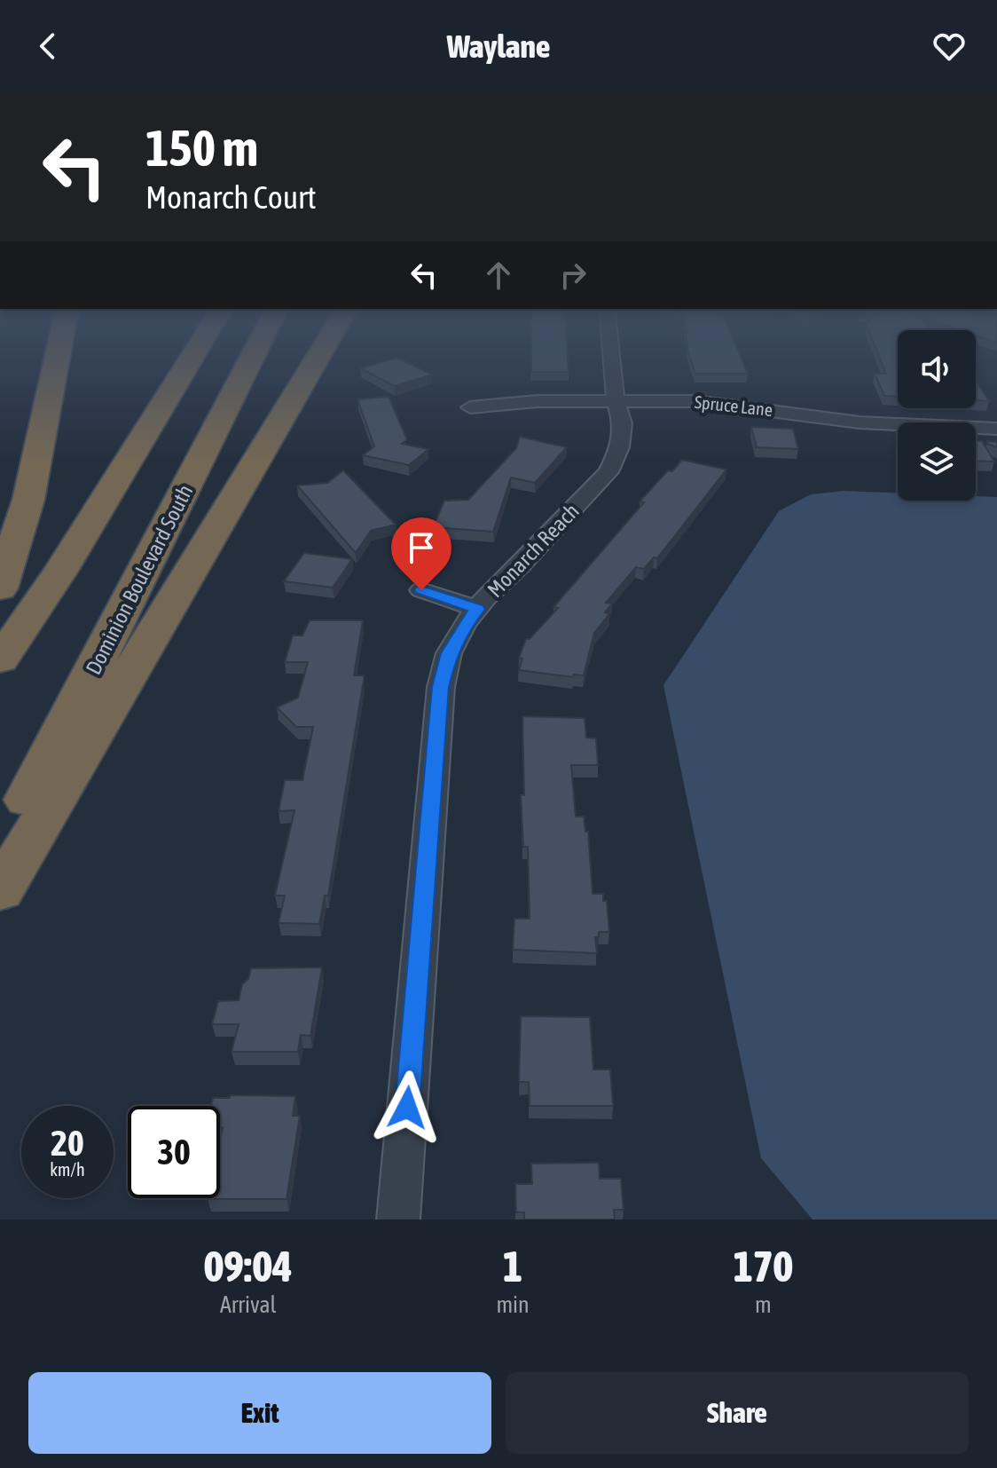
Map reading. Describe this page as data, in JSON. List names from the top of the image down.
{
  "streets": {
    "highway": ["Dominion Boulevard South"],
    "street": ["Spruce Lane", "Monarch Reach"]
  },
  "crossings": [
    ["Spruce Lane", "Monarch Reach"]
  ],
  "page": {
    "header": "Waylane",
    "turn": ["150 m", "Monarch Court"],
    "speed": "20 km/h",
    "limit": "30",
    "eta": [
      "09:04",
      "Arrival",
      "1",
      "min",
      "170",
      "m"
    ],
    "buttons": ["Exit", "Share"]
  }
}
